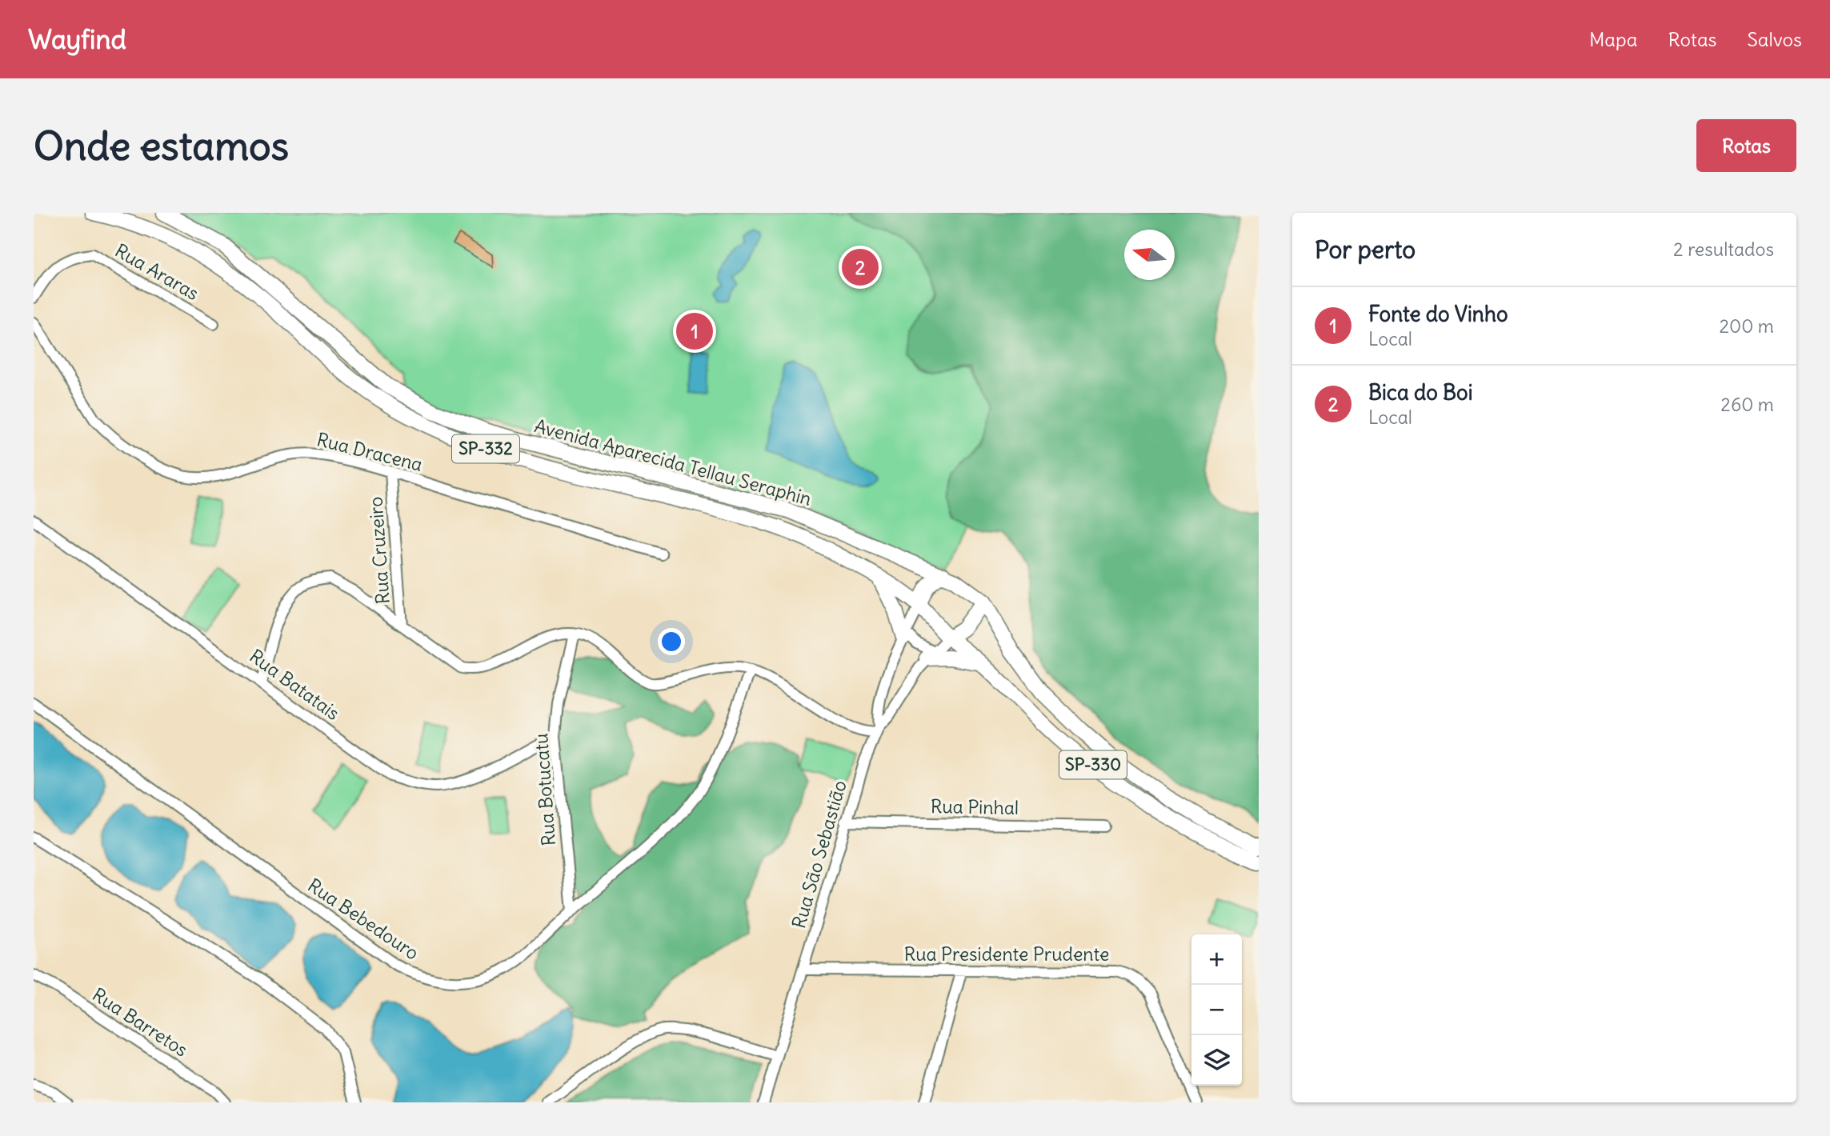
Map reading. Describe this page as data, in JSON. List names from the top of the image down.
{
  "streets": {
    "main road": ["SP-332", "Avenida Aparecida Tellau Seraphin", "SP-330"],
    "street": [
      "Rua Araras",
      "Rua Dracena",
      "Rua Cruzeiro",
      "Rua Batatais",
      "Rua Botucatu",
      "Rua Pinhal",
      "Rua São Sebastião",
      "Rua Bebedouro",
      "Rua Presidente Prudente",
      "Rua Barretos"
    ]
  },
  "crossings": [
    ["Rua Dracena", "Rua Cruzeiro"],
    ["Avenida Aparecida Tellau Seraphin", "Rua São Sebastião"],
    ["Rua Batatais", "Rua Botucatu"],
    ["Rua Botucatu", "Rua Bebedouro"],
    ["Rua Pinhal", "Rua São Sebastião"],
    ["Rua São Sebastião", "Rua Presidente Prudente"]
  ],
  "north": "left",
  "page": {
    "header": "Wayfind",
    "nav": ["Mapa", "Rotas", "Salvos"],
    "buttons": "Rotas",
    "title": "Onde estamos",
    "heading": ["Por perto", "2 resultados"],
    "pins": ["2", "1"],
    "list": [
      {
        "mark": "1",
        "name": "Fonte do Vinho",
        "note": "Local",
        "value": "200 m"
      },
      {
        "mark": "2",
        "name": "Bica do Boi",
        "note": "Local",
        "value": "260 m"
      }
    ],
    "map_buttons": ["+", "−"]
  }
}
